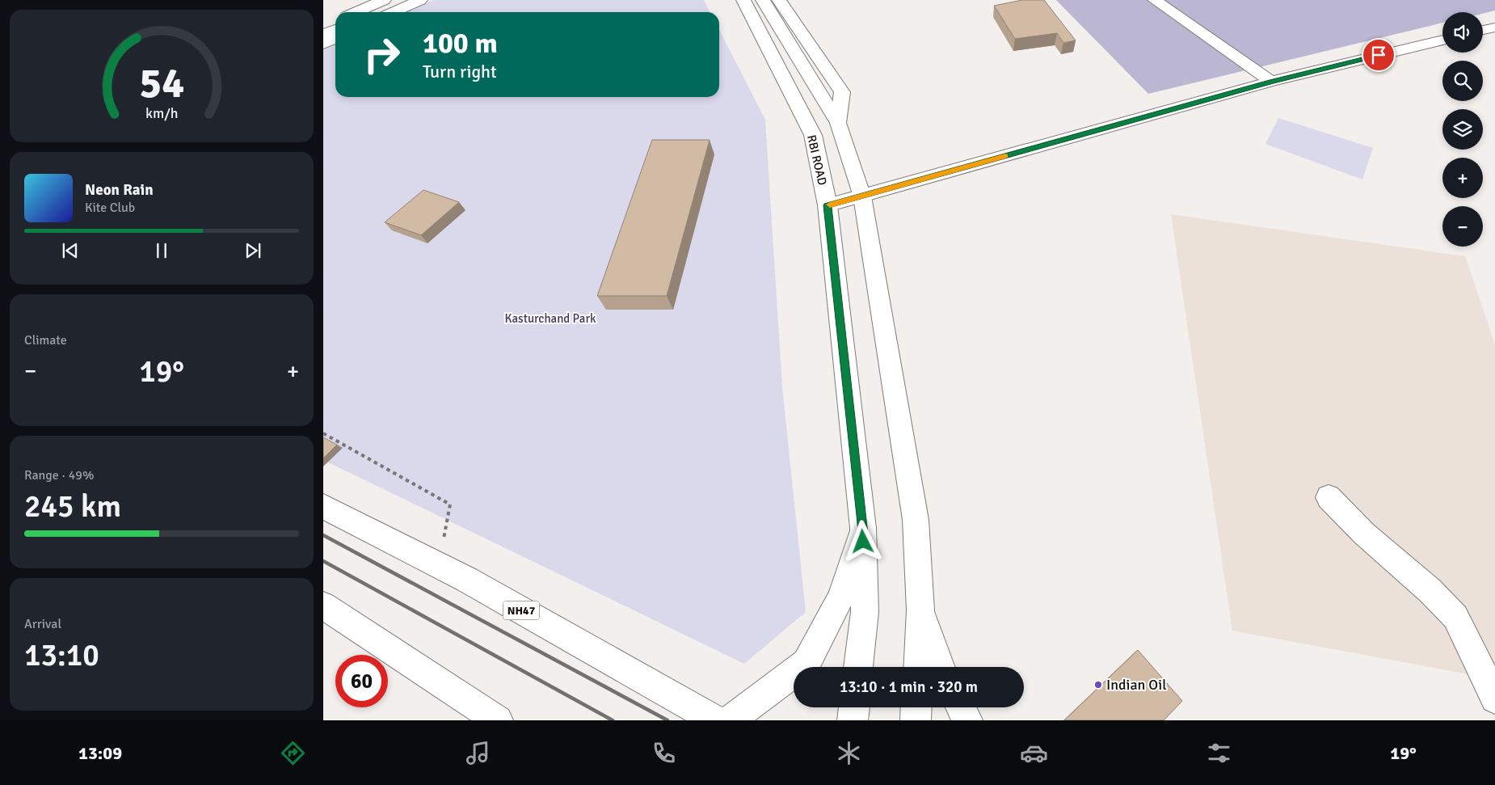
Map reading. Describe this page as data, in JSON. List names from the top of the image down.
{
  "streets": {
    "main road": ["RBI ROAD", "NH47"]
  },
  "parks": ["Kasturchand Park"],
  "places": ["Indian Oil"],
  "page": {
    "map_buttons": ["+", "−"],
    "turn": ["100 m", "Turn right"],
    "song": ["Neon Rain", "Kite Club"],
    "tile": [
      "Climate",
      ["Range · 49%", "245 km"],
      ["Arrival", "13:10"]
    ],
    "heat": ["−", "19°", "+"],
    "limit": "60",
    "trip": "13:10 · 1 min · 320 m",
    "tabs": ["13:09", "19°"],
    "gauge": ["54", "km/h"]
  }
}
